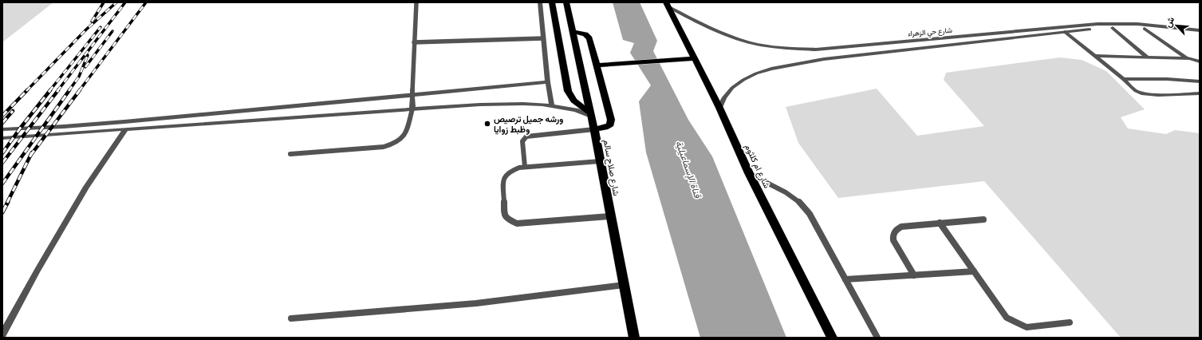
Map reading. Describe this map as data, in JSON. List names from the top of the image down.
{
  "streets": {
    "highway": ["شارع ام كلثوم", "شارع صلاح سالم"],
    "street": ["شارع حي الزهراء"]
  },
  "crossings": [
    ["شارع حي الزهراء", "شارع ام كلثوم"]
  ],
  "water": ["قناة الإسماعيلية"],
  "places": ["ورشه جميل ترصيص وظبط زوايا"],
  "north": "top left"
}
